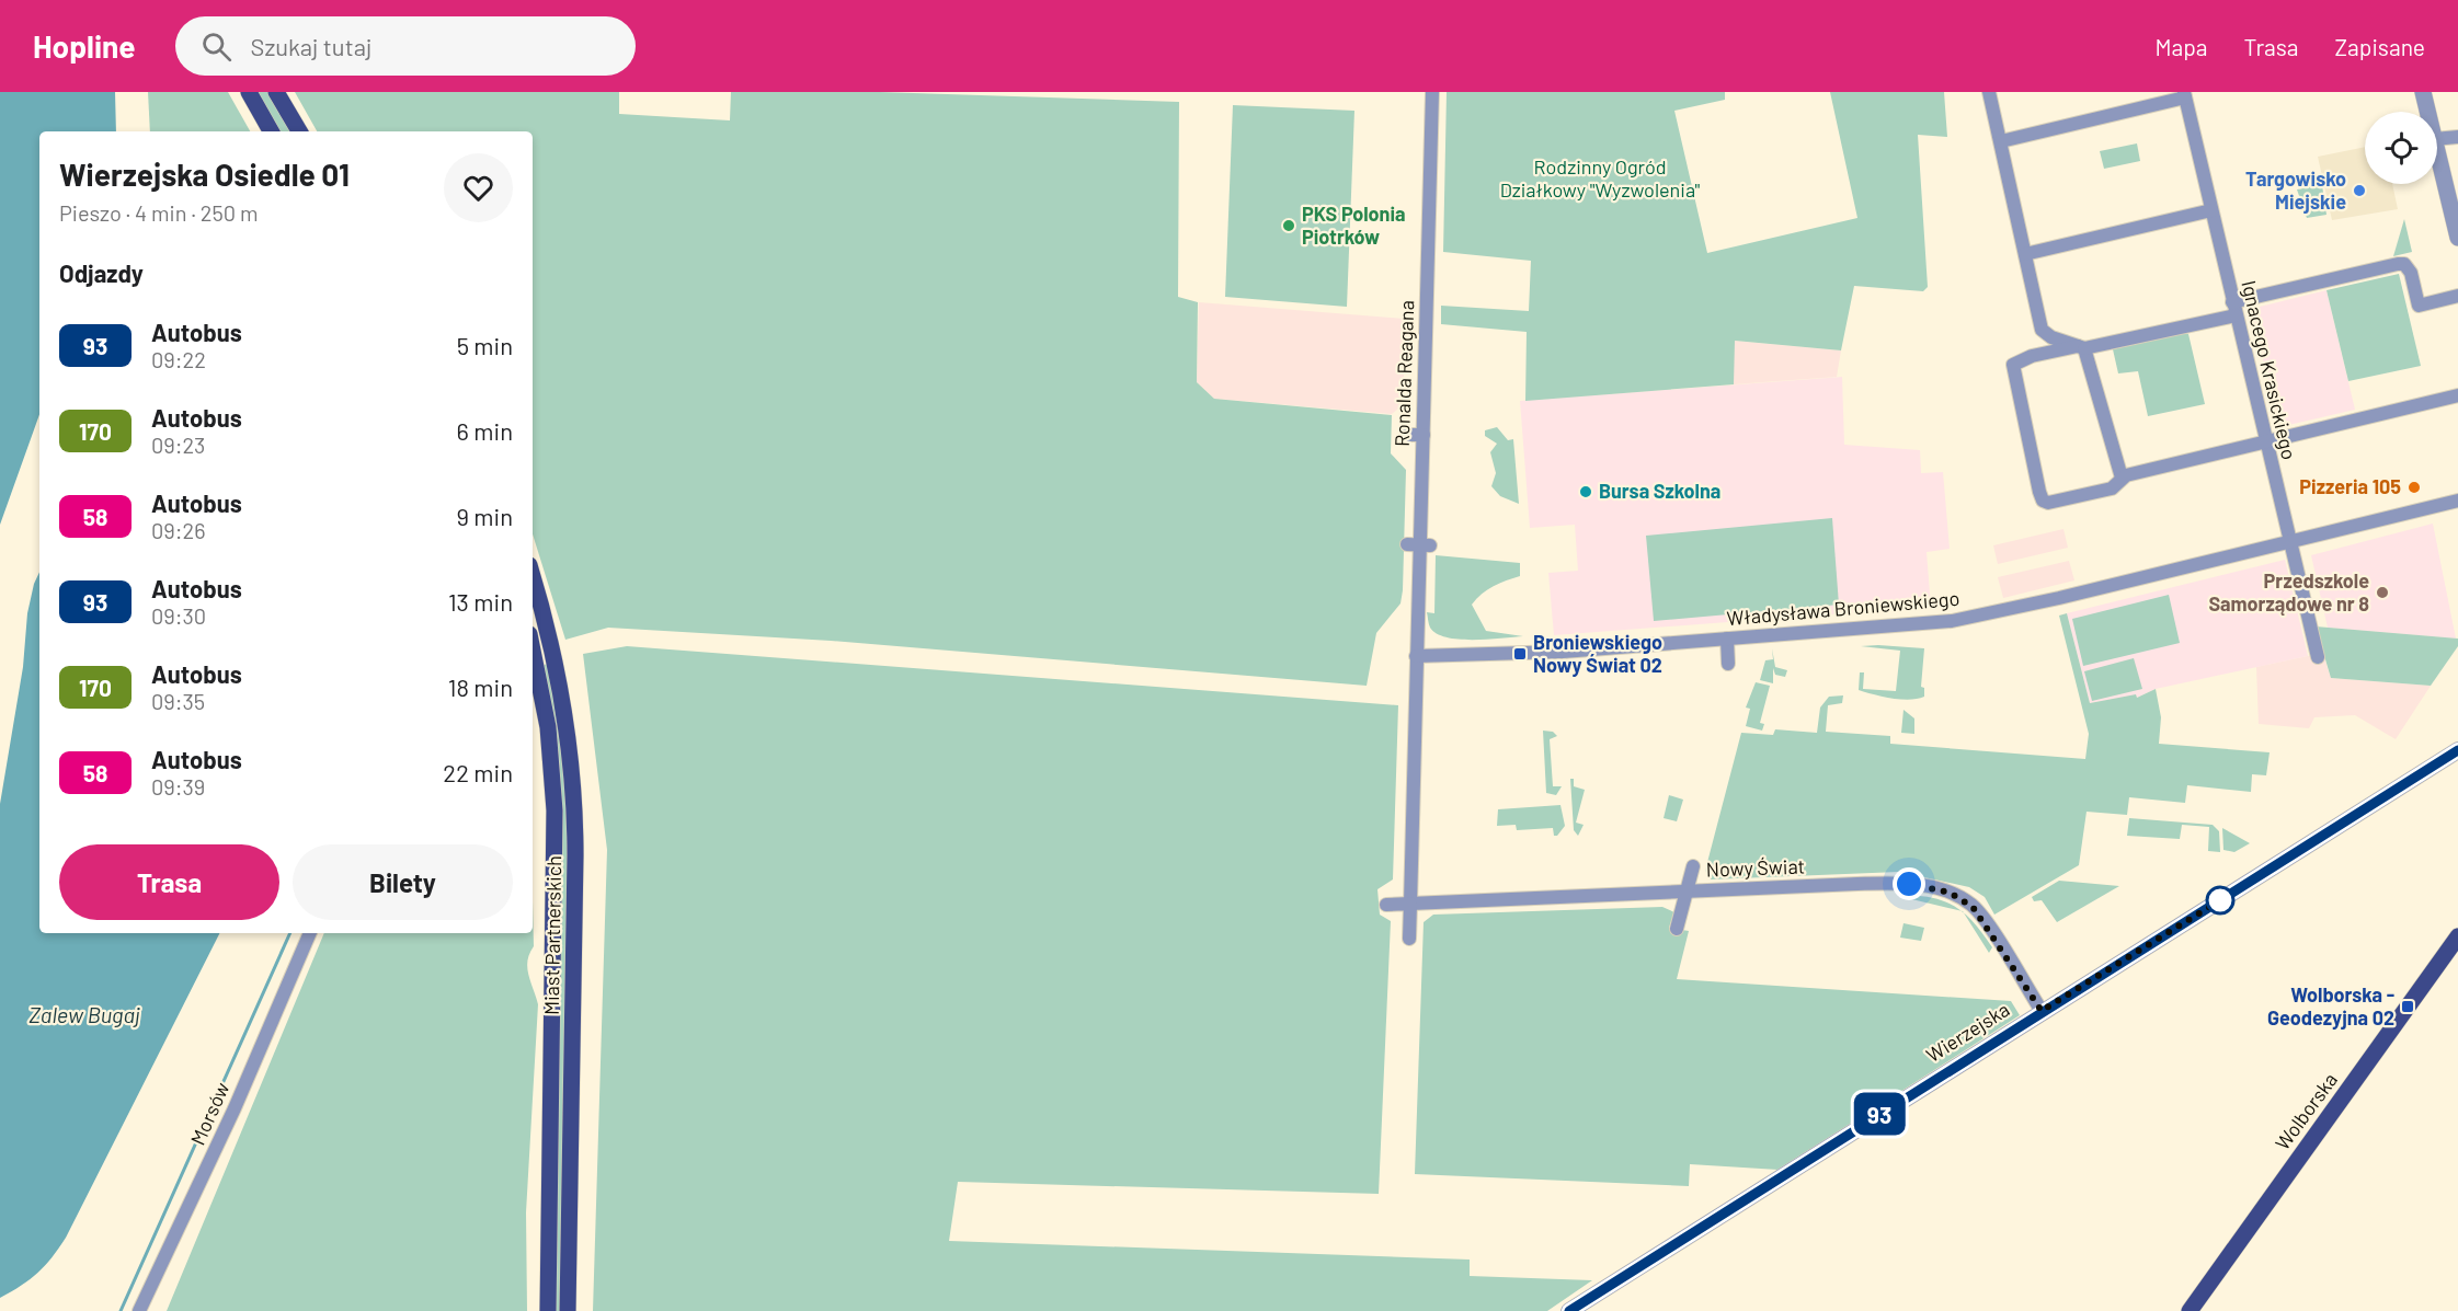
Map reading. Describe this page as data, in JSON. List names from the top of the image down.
{
  "streets": {
    "main road": ["Miast Partnerskich", "Wolborska"],
    "street": [
      "Ignacego Krasickiego",
      "Ronalda Reagana",
      "Władysława Broniewskiego",
      "Nowy Świat",
      "Wierzejska",
      "Morsów"
    ]
  },
  "crossings": [
    ["Ignacego Krasickiego", "Władysława Broniewskiego"],
    ["Ronalda Reagana", "Władysława Broniewskiego"],
    ["Nowy Świat", "Wierzejska"]
  ],
  "water": ["Zalew Bugaj"],
  "parks": ["Rodzinny Ogród Działkowy \"Wyzwolenia\""],
  "places": {
    "other": [
      "Targowisko Miejskie",
      "PKS Polonia Piotrków",
      "Pizzeria 105",
      "Bursa Szkolna",
      "Przedszkole Samorządowe nr 8"
    ],
    "transit": ["Broniewskiego Nowy Świat 02", "Wolborska - Geodezyjna 02"]
  },
  "lines": ["bus line 93"],
  "page": {
    "header": "Hopline",
    "search": "Szukaj tutaj",
    "nav": ["Mapa", "Trasa", "Zapisane"],
    "on_map": "93",
    "heading": [
      ["Wierzejska Osiedle 01", "Pieszo · 4 min · 250 m"],
      "Odjazdy"
    ],
    "list": [
      {
        "mark": "93",
        "name": "Autobus",
        "note": "09:22",
        "value": "5 min"
      },
      {
        "mark": "170",
        "name": "Autobus",
        "note": "09:23",
        "value": "6 min"
      },
      {
        "mark": "58",
        "name": "Autobus",
        "note": "09:26",
        "value": "9 min"
      },
      {
        "mark": "93",
        "name": "Autobus",
        "note": "09:30",
        "value": "13 min"
      },
      {
        "mark": "170",
        "name": "Autobus",
        "note": "09:35",
        "value": "18 min"
      },
      {
        "mark": "58",
        "name": "Autobus",
        "note": "09:39",
        "value": "22 min"
      }
    ],
    "buttons": ["Trasa", "Bilety"]
  }
}
